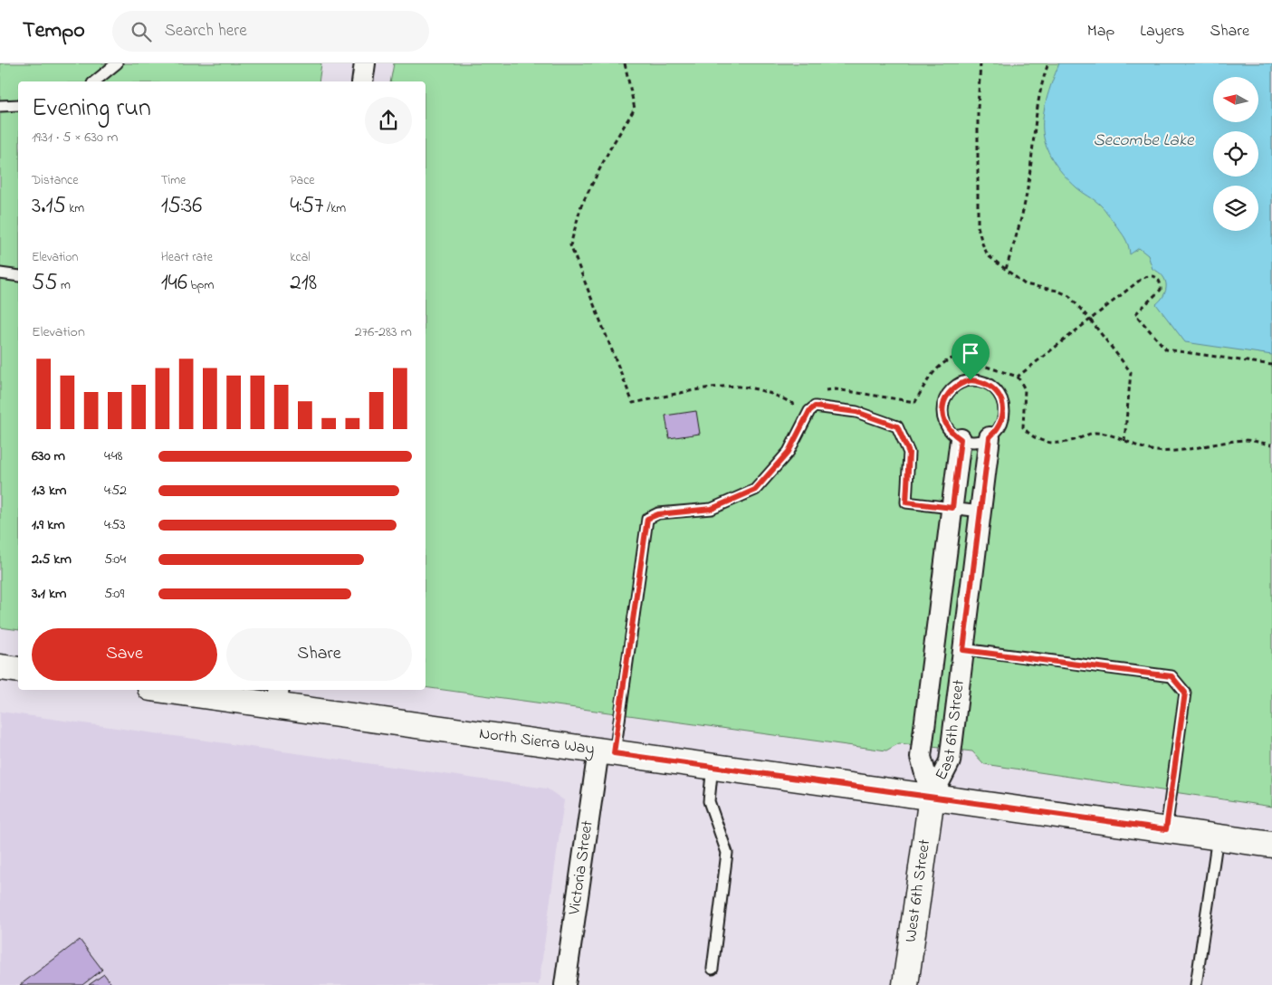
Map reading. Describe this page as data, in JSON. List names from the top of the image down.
{
  "streets": {
    "street": [
      "East 6th Street",
      "North Sierra Way",
      "Victoria Street",
      "West 6th Street"
    ]
  },
  "crossings": [
    ["East 6th Street", "North Sierra Way"],
    ["East 6th Street", "West 6th Street"],
    ["North Sierra Way", "Victoria Street"],
    ["North Sierra Way", "West 6th Street"]
  ],
  "water": ["Secombe Lake"],
  "north": "left",
  "page": {
    "header": "Tempo",
    "search": "Search here",
    "nav": ["Map", "Layers", "Share"],
    "heading": ["Evening run", "19:31 · 5 × 630 m"],
    "stats": [
      ["Distance", "3.15 km"],
      ["Time", "15:36"],
      ["Pace", "4:57 /km"],
      ["Elevation", "55 m"],
      ["Heart rate", "146 bpm"],
      ["kcal", "218"]
    ],
    "chart": ["Elevation", "276–283 m"],
    "list": [
      {
        "name": "630 m",
        "note": "4:48"
      },
      {
        "name": "1.3 km",
        "note": "4:52"
      },
      {
        "name": "1.9 km",
        "note": "4:53"
      },
      {
        "name": "2.5 km",
        "note": "5:04"
      },
      {
        "name": "3.1 km",
        "note": "5:09"
      }
    ],
    "buttons": ["Save", "Share"]
  }
}
